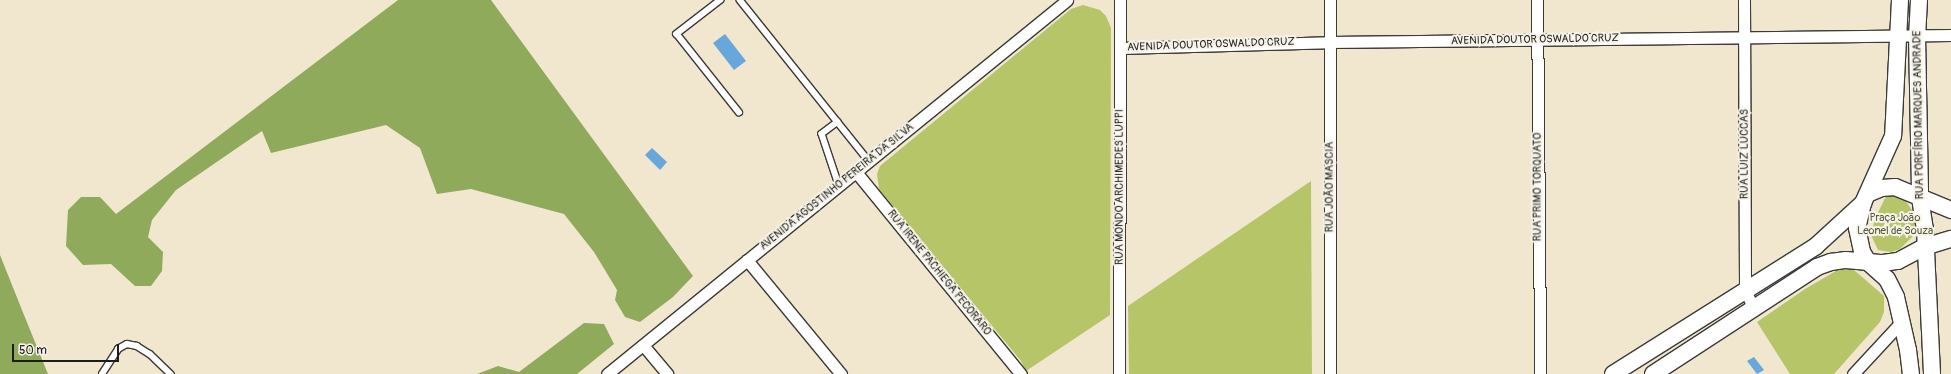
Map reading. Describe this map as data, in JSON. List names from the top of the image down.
{
  "streets": {
    "street": [
      "AVENIDA DOUTOR OSWALDO CRUZ",
      "RUA PORFÍRIO MARQUES ANDRADE",
      "RUA LUIZ LUCCAS",
      "AVENIDA AGOSTINHO PEREIRA DA SILVA",
      "RUA MONDO ARCHIMEDES LUPPI",
      "RUA JOÃO MASCIA",
      "RUA PRIMO TORQUATO",
      "RUA IRENE PACHIEGA PECORARO"
    ]
  },
  "crossings": [
    ["AVENIDA DOUTOR OSWALDO CRUZ", "RUA PORFÍRIO MARQUES ANDRADE"],
    ["AVENIDA DOUTOR OSWALDO CRUZ", "RUA LUIZ LUCCAS"],
    ["AVENIDA DOUTOR OSWALDO CRUZ", "RUA MONDO ARCHIMEDES LUPPI"],
    ["AVENIDA DOUTOR OSWALDO CRUZ", "RUA JOÃO MASCIA"],
    ["AVENIDA DOUTOR OSWALDO CRUZ", "RUA PRIMO TORQUATO"],
    ["AVENIDA AGOSTINHO PEREIRA DA SILVA", "RUA IRENE PACHIEGA PECORARO"]
  ],
  "parks": ["Praça João Leonel de Souza"],
  "scale_bar": "50 m"
}
